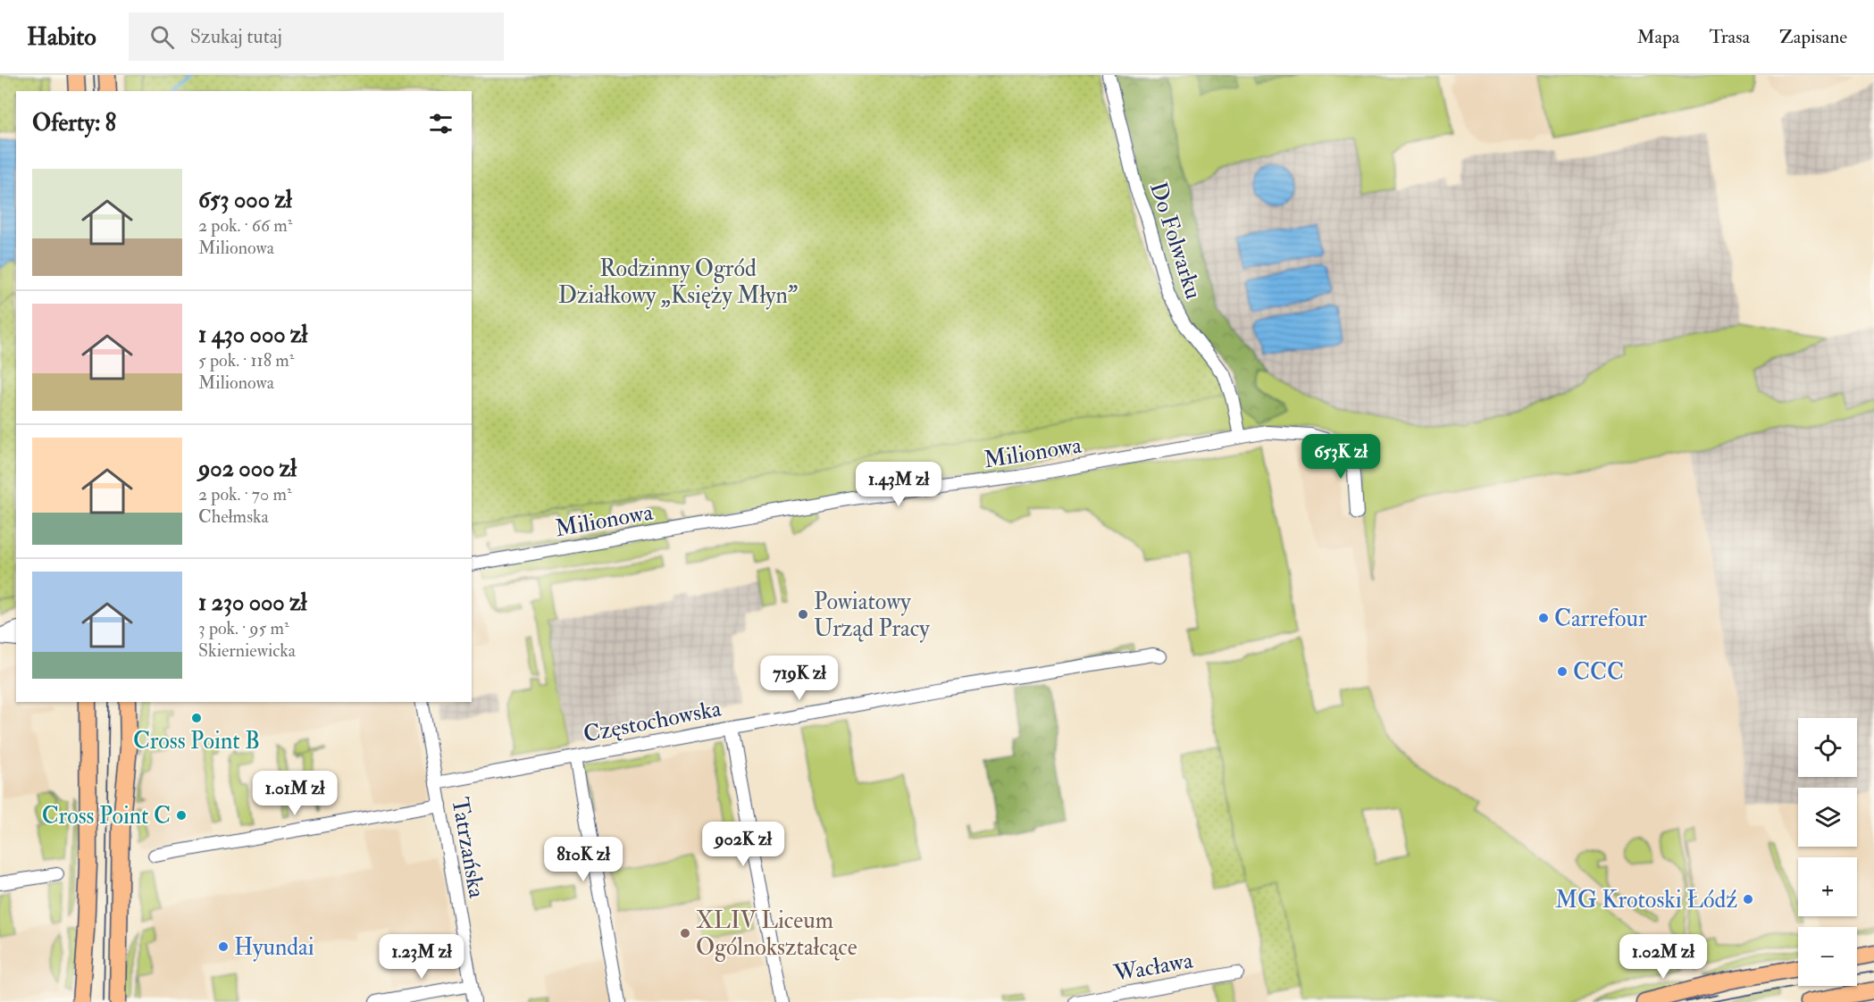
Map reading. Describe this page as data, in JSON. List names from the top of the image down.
{
  "streets": {
    "street": [
      "Do Folwarku",
      "Milionowa",
      "Częstochowska",
      "Tatrzańska",
      "Wacława"
    ]
  },
  "crossings": [
    ["Do Folwarku", "Milionowa"],
    ["Częstochowska", "Tatrzańska"]
  ],
  "parks": ["Rodzinny Ogród Działkowy „Księży Młyn”"],
  "places": [
    "Powiatowy Urząd Pracy",
    "Carrefour",
    "CCC",
    "Cross Point B",
    "Cross Point C",
    "MG Krotoski Łódź",
    "XLIV Liceum Ogólnokształcące",
    "Hyundai"
  ],
  "page": {
    "header": "Habito",
    "search": "Szukaj tutaj",
    "nav": ["Mapa", "Trasa", "Zapisane"],
    "heading": "Oferty: 8",
    "list": [
      {
        "name": "653 000 zł",
        "note": "2 pok. · 66 m² · Milionowa"
      },
      {
        "name": "1 430 000 zł",
        "note": "5 pok. · 118 m² · Milionowa"
      },
      {
        "name": "902 000 zł",
        "note": "2 pok. · 70 m² · Chełmska"
      },
      {
        "name": "1 230 000 zł",
        "note": "3 pok. · 95 m² · Skierniewicka"
      }
    ],
    "price": [
      "653K zł",
      "1.43M zł",
      "719K zł",
      "1.01M zł",
      "902K zł",
      "810K zł",
      "1.23M zł",
      "1.02M zł"
    ],
    "map_buttons": ["+", "−"]
  }
}
